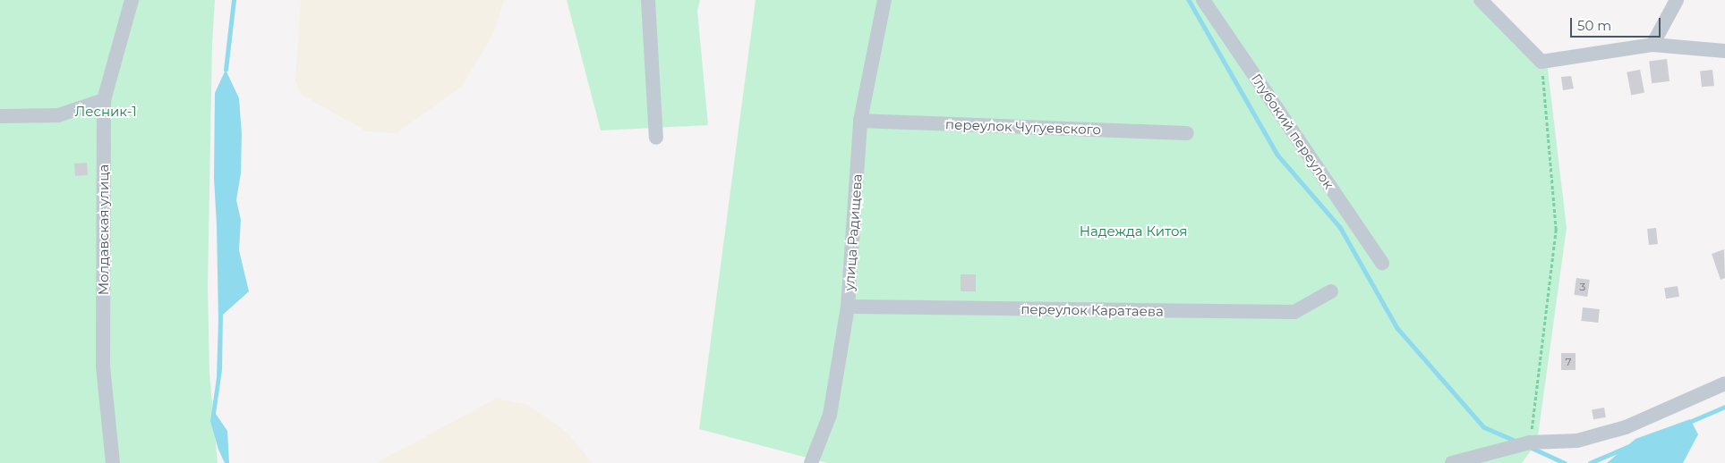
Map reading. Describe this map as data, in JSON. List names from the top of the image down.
{
  "streets": {
    "street": [
      "переулок Чугуевского",
      "Глубокий переулок",
      "Молдавская улица",
      "улица Радищева",
      "переулок Каратаева"
    ]
  },
  "crossings": [
    ["переулок Чугуевского", "улица Радищева"],
    ["улица Радищева", "переулок Каратаева"]
  ],
  "parks": ["Лесник-1", "Надежда Китоя"],
  "house_numbers": ["3", "7"],
  "scale_bar": "50 m"
}
